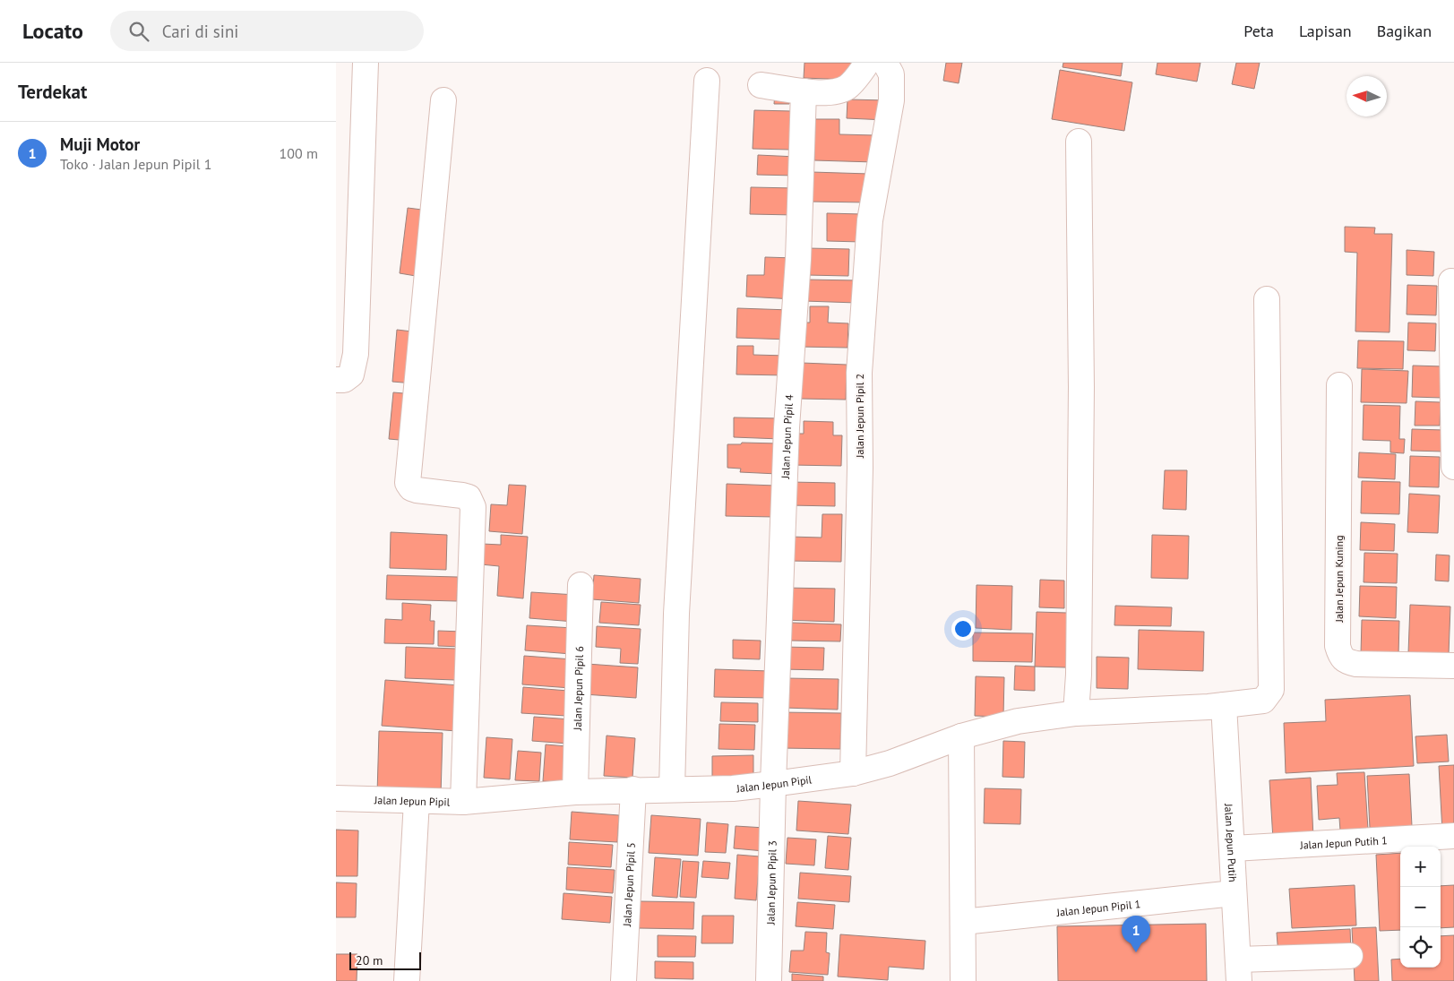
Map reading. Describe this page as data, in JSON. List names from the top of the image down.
{
  "streets": {
    "street": [
      "Jalan Jepun Pipil 2",
      "Jalan Jepun Pipil 4",
      "Jalan Jepun Kuning",
      "Jalan Jepun Pipil 6",
      "Jalan Jepun Pipil",
      "Jalan Jepun Putih 1",
      "Jalan Jepun Putih",
      "Jalan Jepun Pipil 3",
      "Jalan Jepun Pipil 5",
      "Jalan Jepun Pipil 1"
    ]
  },
  "crossings": [
    ["Jalan Jepun Pipil 2", "Jalan Jepun Pipil"],
    ["Jalan Jepun Pipil 4", "Jalan Jepun Pipil"],
    ["Jalan Jepun Pipil 4", "Jalan Jepun Pipil 3"],
    ["Jalan Jepun Pipil 6", "Jalan Jepun Pipil"],
    ["Jalan Jepun Pipil", "Jalan Jepun Putih"],
    ["Jalan Jepun Pipil", "Jalan Jepun Pipil 3"],
    ["Jalan Jepun Pipil", "Jalan Jepun Pipil 5"],
    ["Jalan Jepun Putih 1", "Jalan Jepun Putih"],
    ["Jalan Jepun Putih", "Jalan Jepun Pipil 1"]
  ],
  "scale_bar": "20 m",
  "north": "left",
  "page": {
    "header": "Locato",
    "search": "Cari di sini",
    "nav": ["Peta", "Lapisan", "Bagikan"],
    "heading": "Terdekat",
    "list": [
      {
        "mark": "1",
        "name": "Muji Motor",
        "note": "Toko · Jalan Jepun Pipil 1",
        "value": "100 m"
      }
    ],
    "map_buttons": ["+", "−"],
    "pins": "1",
    "scale": "20 m"
  }
}
